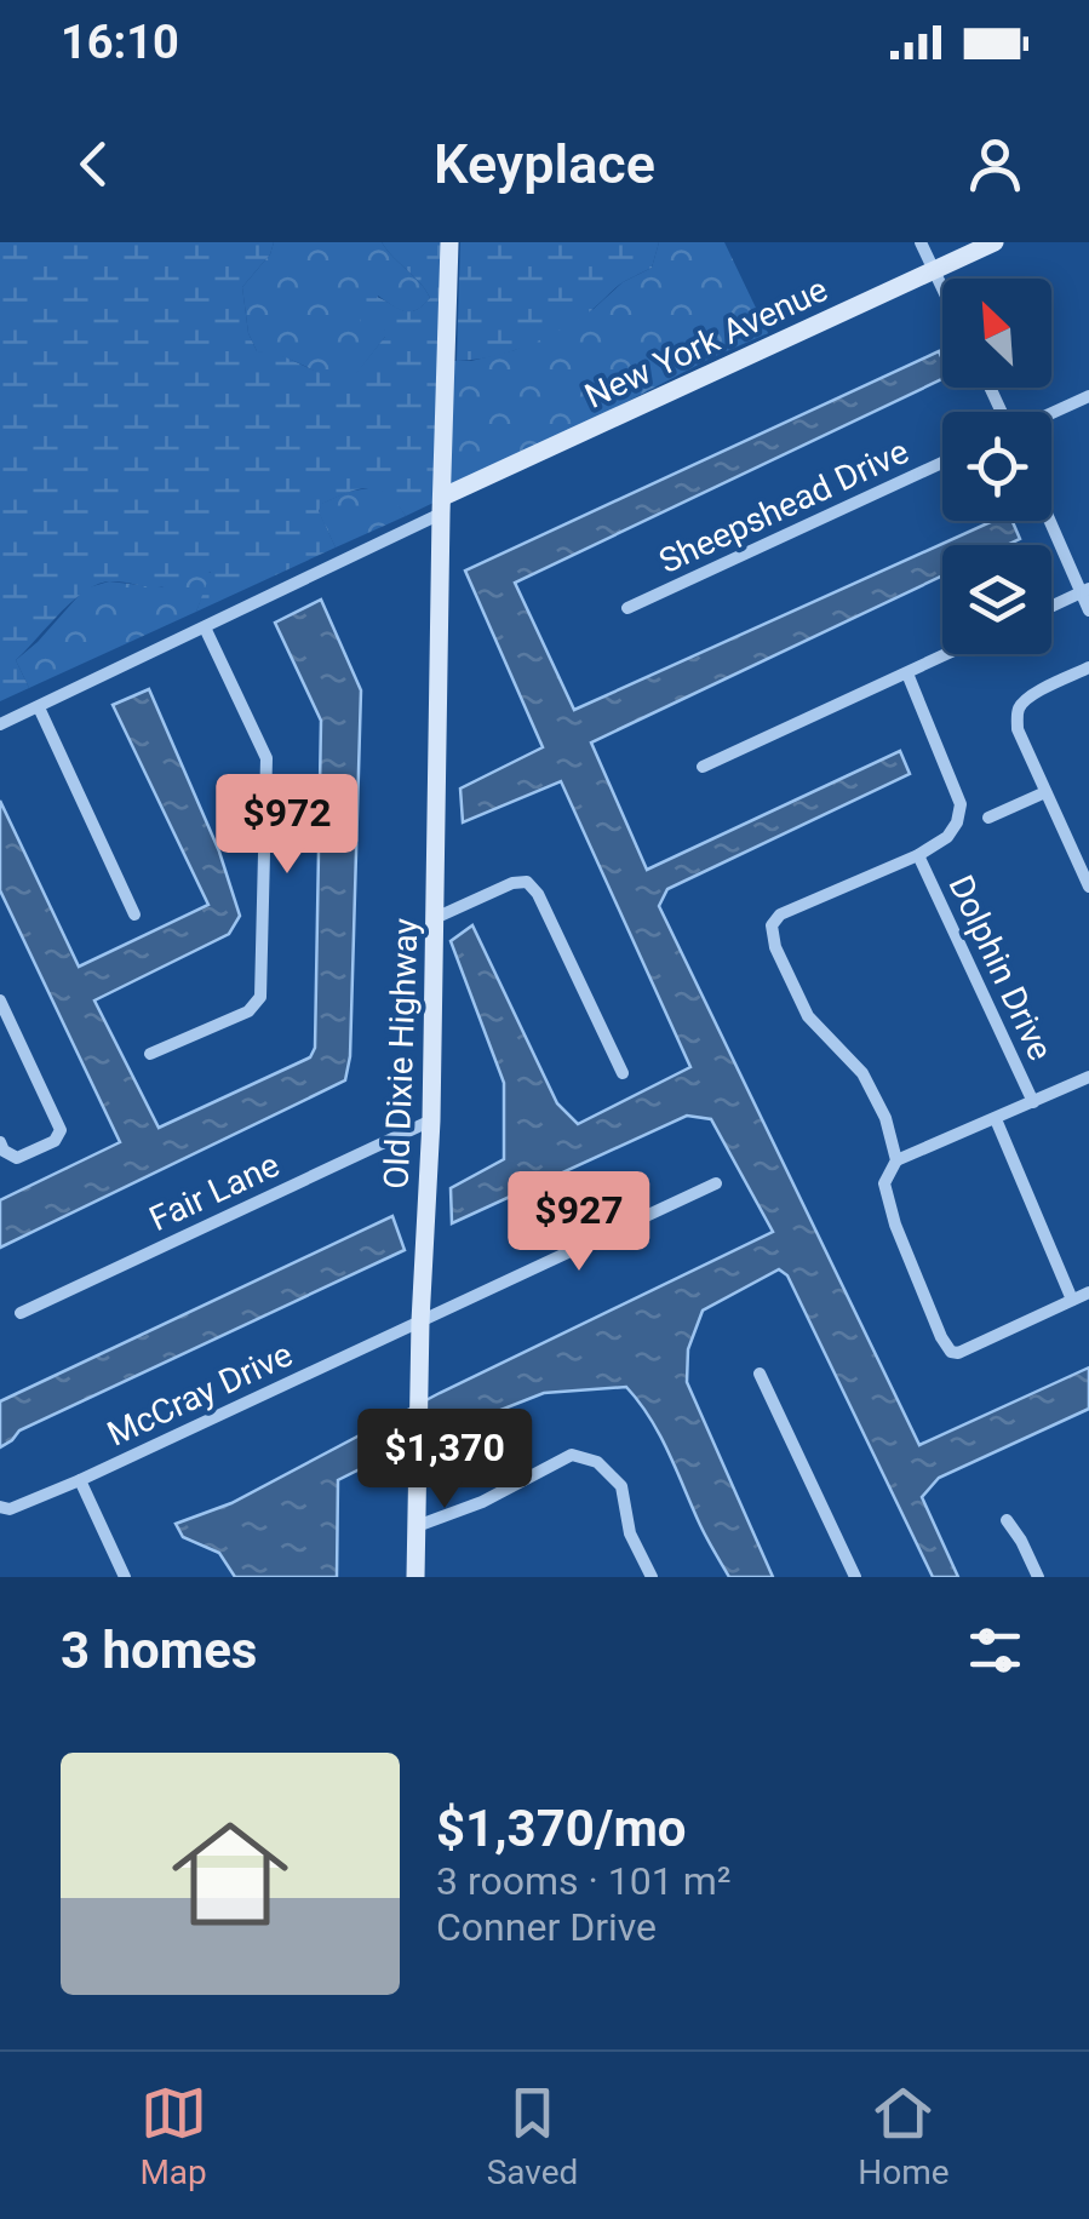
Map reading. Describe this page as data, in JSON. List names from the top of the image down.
{
  "streets": {
    "street": [
      "New York Avenue",
      "Sheepshead Drive",
      "Dolphin Drive",
      "Old Dixie Highway",
      "Fair Lane",
      "McCray Drive"
    ]
  },
  "crossings": [
    ["New York Avenue", "Old Dixie Highway"],
    ["Old Dixie Highway", "Fair Lane"],
    ["Old Dixie Highway", "McCray Drive"]
  ],
  "north": "top left",
  "page": {
    "status": "16:10",
    "header": "Keyplace",
    "price": ["$972", "$927", "$1,370"],
    "heading": "3 homes",
    "list": [
      {
        "name": "$1,370/mo",
        "note": "3 rooms · 101 m² · Conner Drive"
      }
    ],
    "tabs": ["Map", "Saved", "Home"]
  }
}
